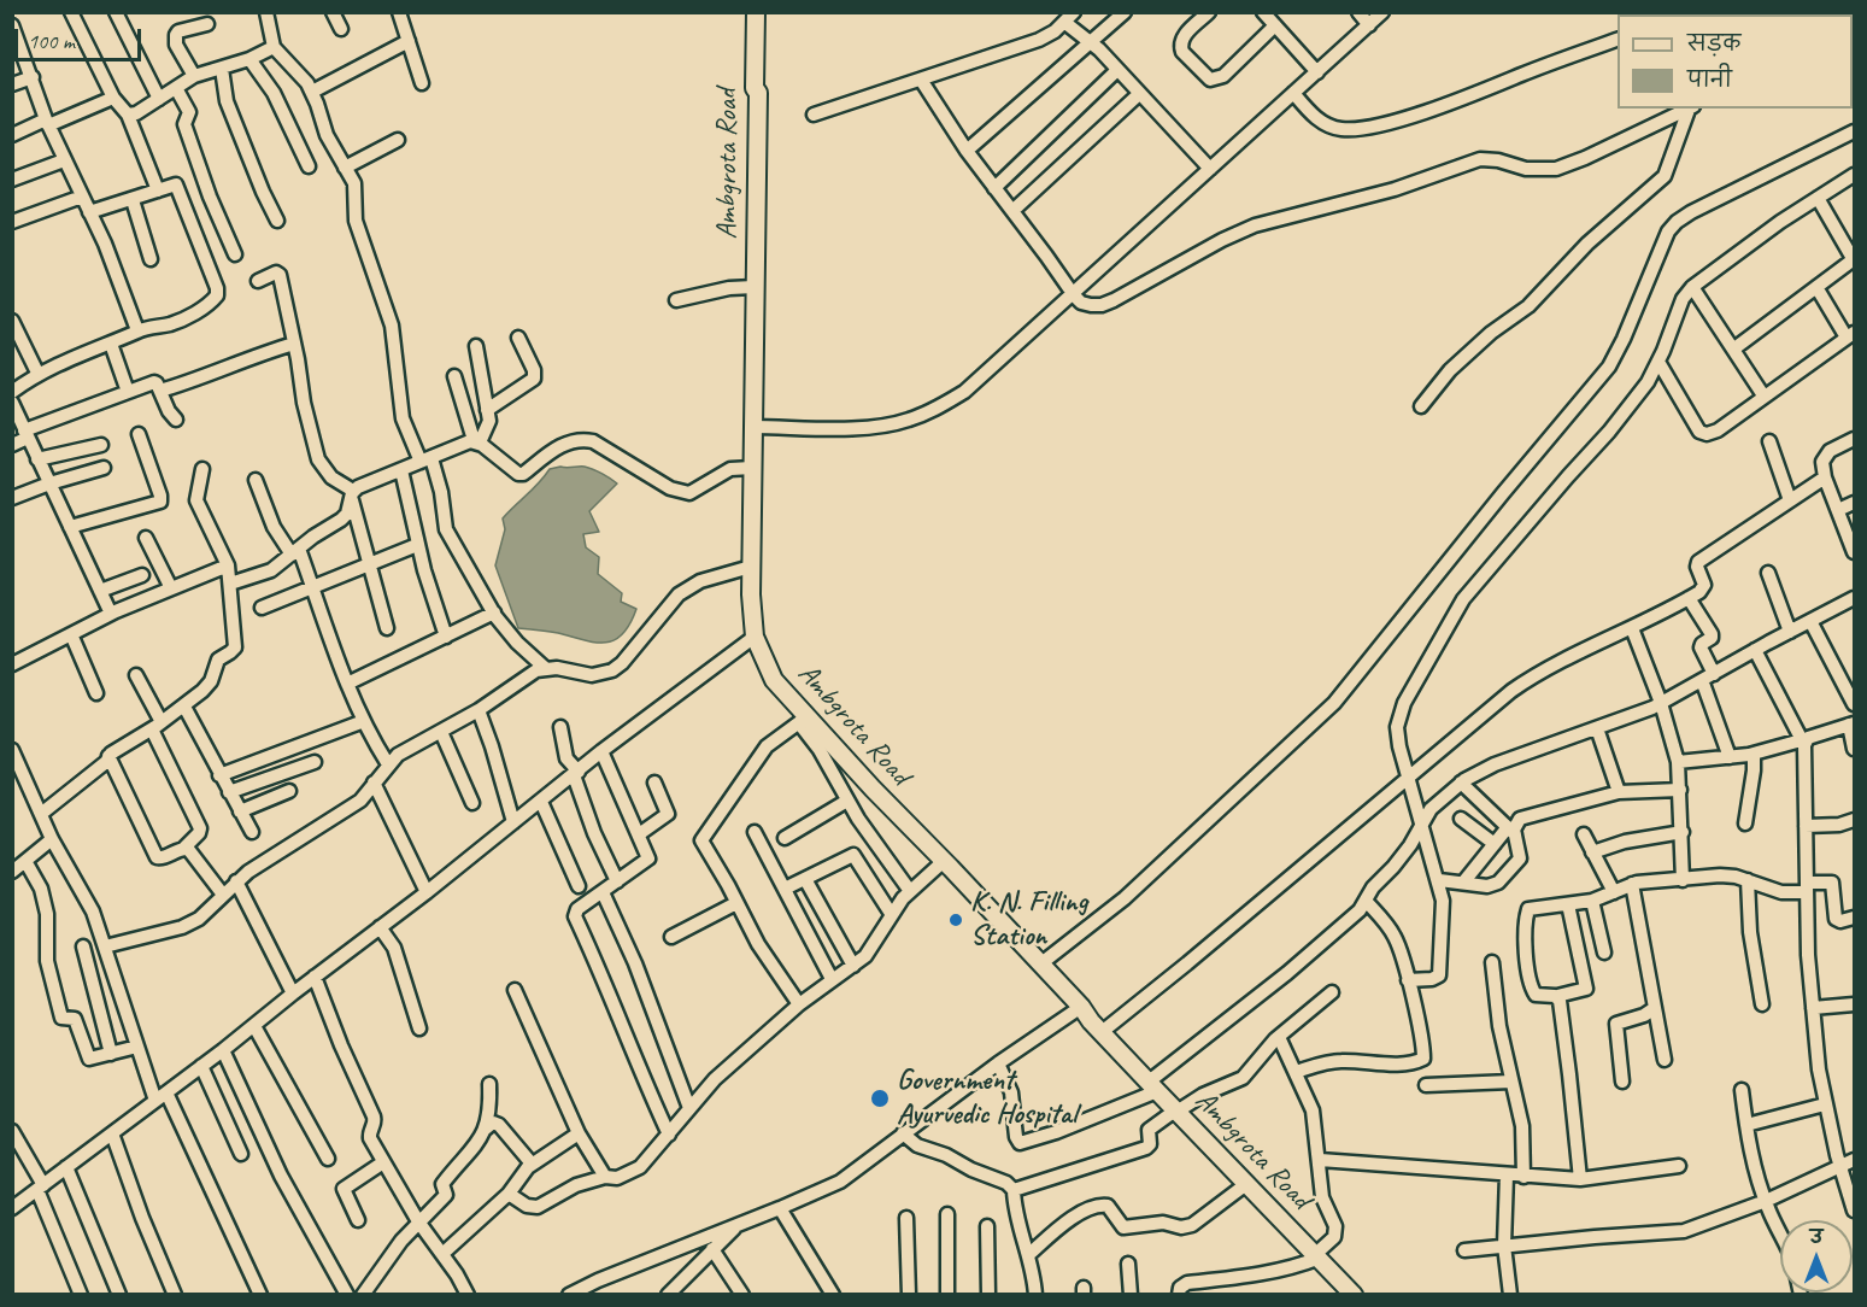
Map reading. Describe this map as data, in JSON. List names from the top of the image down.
{
  "streets": {
    "main road": ["Ambgrota Road"]
  },
  "places": ["K. N. Filling Station", "Government Ayurvedic Hospital"],
  "legend": ["सड़क", "पानी"],
  "scale_bar": "100 m",
  "north": "top"
}
